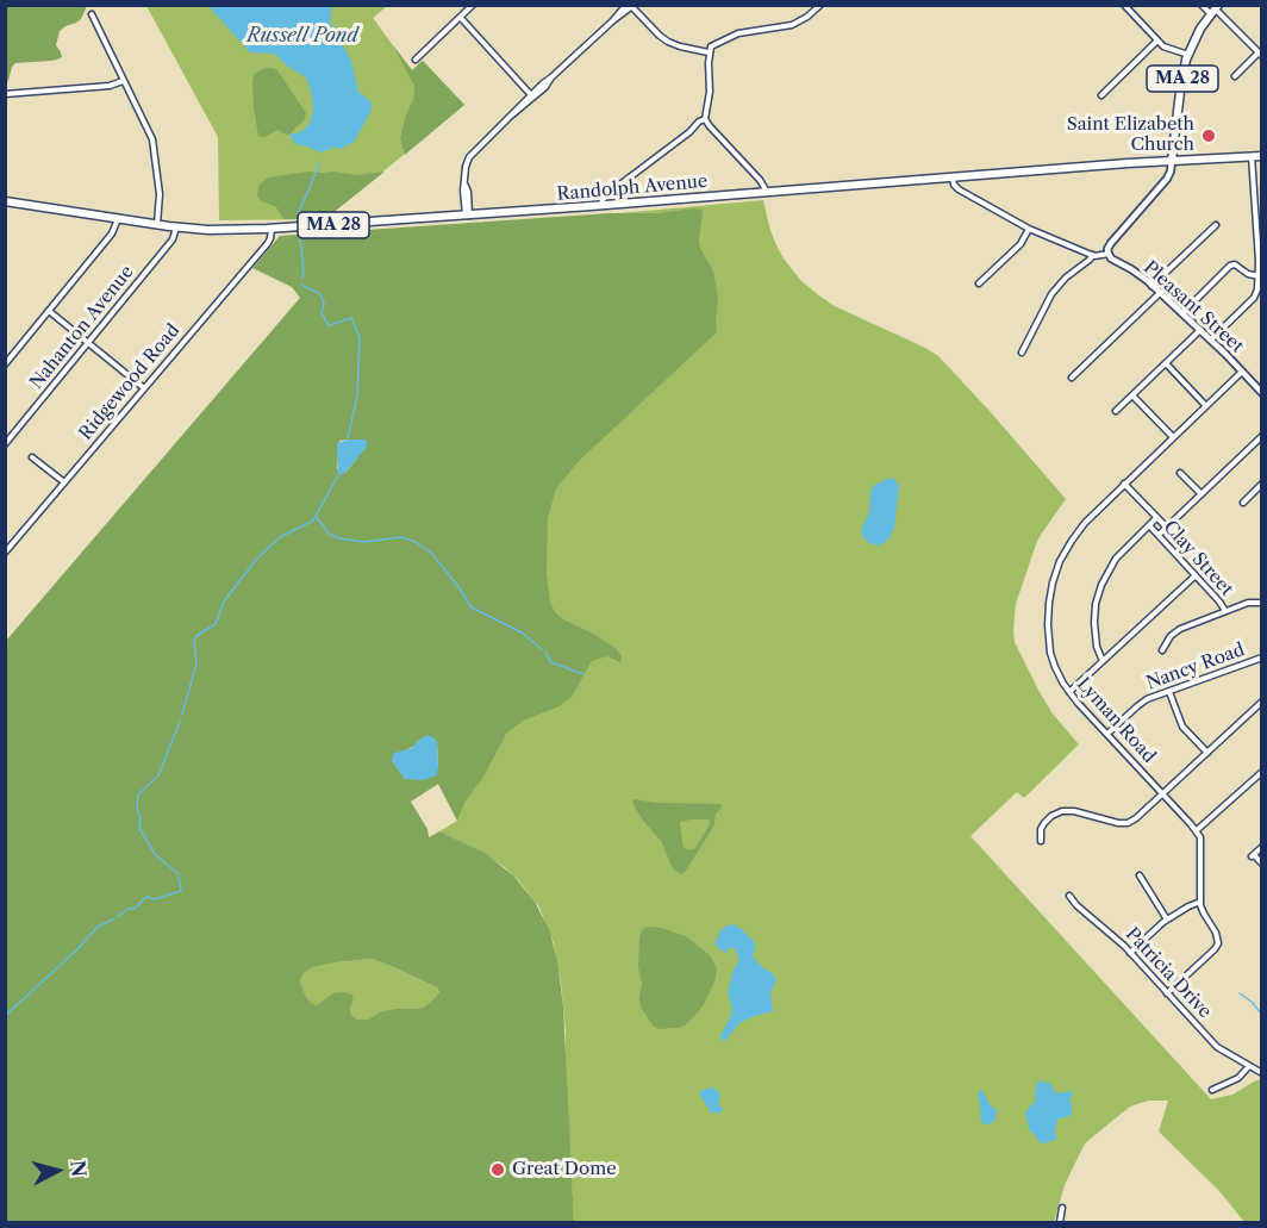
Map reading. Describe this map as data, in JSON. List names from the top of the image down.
{
  "streets": {
    "main road": ["MA 28", "Randolph Avenue"],
    "street": [
      "Pleasant Street",
      "Nahanton Avenue",
      "Ridgewood Road",
      "Clay Street",
      "Nancy Road",
      "Lyman Road",
      "Patricia Drive"
    ]
  },
  "crossings": [
    ["MA 28", "Randolph Avenue"],
    ["Randolph Avenue", "Nahanton Avenue"],
    ["Randolph Avenue", "Ridgewood Road"],
    ["Pleasant Street", "Lyman Road"],
    ["Nancy Road", "Lyman Road"]
  ],
  "water": ["Russell Pond"],
  "places": ["Saint Elizabeth Church", "Great Dome"],
  "north": "right"
}
